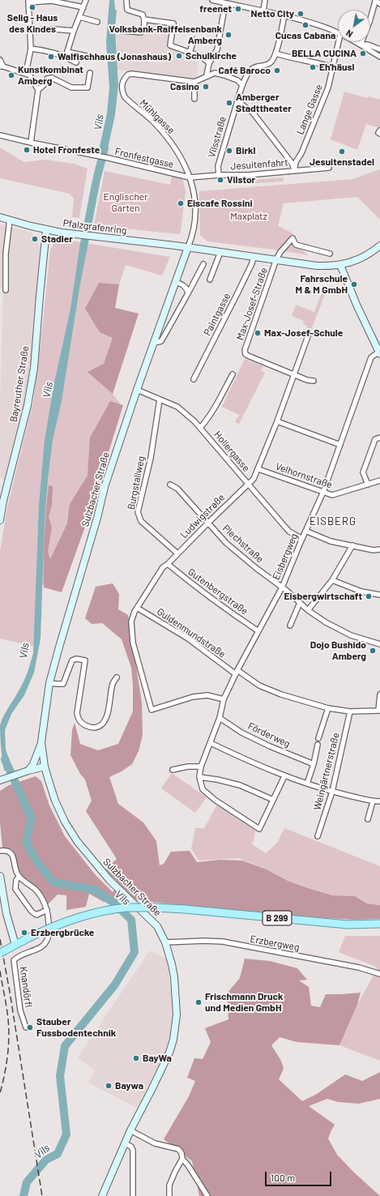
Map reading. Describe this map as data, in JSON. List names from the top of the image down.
{
  "streets": {
    "main road": [
      "Pfalzgrafenring",
      "Bayreuther Straße",
      "Sulzbacher Straße",
      "B 299"
    ],
    "street": [
      "Lange Gasse",
      "Mühlgasse",
      "Vilsstraße",
      "Fronfestgasse",
      "Jesuitenfahrt",
      "Max-Josef-Straße",
      "Paintgasse",
      "Hollergasse",
      "Velhornstraße",
      "Burgstallweg",
      "Ludwigstraße",
      "Plechstraße",
      "Eisbergweg",
      "Gutenbergstraße",
      "Guldenmundstraße",
      "Förderweg",
      "Weingärtnerstraße",
      "Erzbergweg",
      "Knandörfl"
    ]
  },
  "crossings": [
    ["Lange Gasse", "Jesuitenfahrt"],
    ["Mühlgasse", "Fronfestgasse"],
    ["Mühlgasse", "Jesuitenfahrt"],
    ["Mühlgasse", "Pfalzgrafenring"],
    ["Mühlgasse", "Sulzbacher Straße"],
    ["Vilsstraße", "Jesuitenfahrt"],
    ["Fronfestgasse", "Jesuitenfahrt"],
    ["Pfalzgrafenring", "Max-Josef-Straße"],
    ["Pfalzgrafenring", "Paintgasse"],
    ["Pfalzgrafenring", "Bayreuther Straße"],
    ["Pfalzgrafenring", "Sulzbacher Straße"],
    ["Max-Josef-Straße", "Ludwigstraße"],
    ["Hollergasse", "Burgstallweg"],
    ["Hollergasse", "Sulzbacher Straße"],
    ["Hollergasse", "Ludwigstraße"],
    ["Hollergasse", "Eisbergweg"],
    ["Velhornstraße", "Ludwigstraße"],
    ["Velhornstraße", "Eisbergweg"],
    ["Burgstallweg", "Ludwigstraße"],
    ["Sulzbacher Straße", "Erzbergweg"],
    ["Ludwigstraße", "Plechstraße"],
    ["Ludwigstraße", "Eisbergweg"],
    ["Ludwigstraße", "Gutenbergstraße"],
    ["Ludwigstraße", "Guldenmundstraße"],
    ["Plechstraße", "Eisbergweg"],
    ["Eisbergweg", "Gutenbergstraße"],
    ["Eisbergweg", "Guldenmundstraße"],
    ["Eisbergweg", "Förderweg"],
    ["Guldenmundstraße", "Weingärtnerstraße"]
  ],
  "districts": ["EISBERG"],
  "water": ["Vils"],
  "parks": ["Englischer Garten", "Maxplatz"],
  "places": [
    "Selig - Haus des Kindes",
    "freenet",
    "Netto City",
    "Cucas Cabana",
    "Volksbank-Raiffeisenbank Amberg",
    "BELLA CUCINA",
    "Schulkirche",
    "Walfischhaus (Jonashaus)",
    "Eh'häusl",
    "Café Baroco",
    "Kunstkombinat Amberg",
    "Casino",
    "Amberger Stadttheater",
    "Hotel Fronfeste",
    "Birkl",
    "Jesuitenstadel",
    "Vilstor",
    "Eiscafe Rossini",
    "Stadler",
    "Fahrschule M & M GmbH",
    "Max-Josef-Schule",
    "Eisbergwirtschaft",
    "Dojo Bushido Amberg",
    "Erzbergbrücke",
    "Frischmann Druck und Medien GmbH",
    "Stauber Fussbodentechnik",
    "BayWa",
    "Baywa"
  ],
  "scale_bar": "100 m",
  "north": "bottom left"
}
